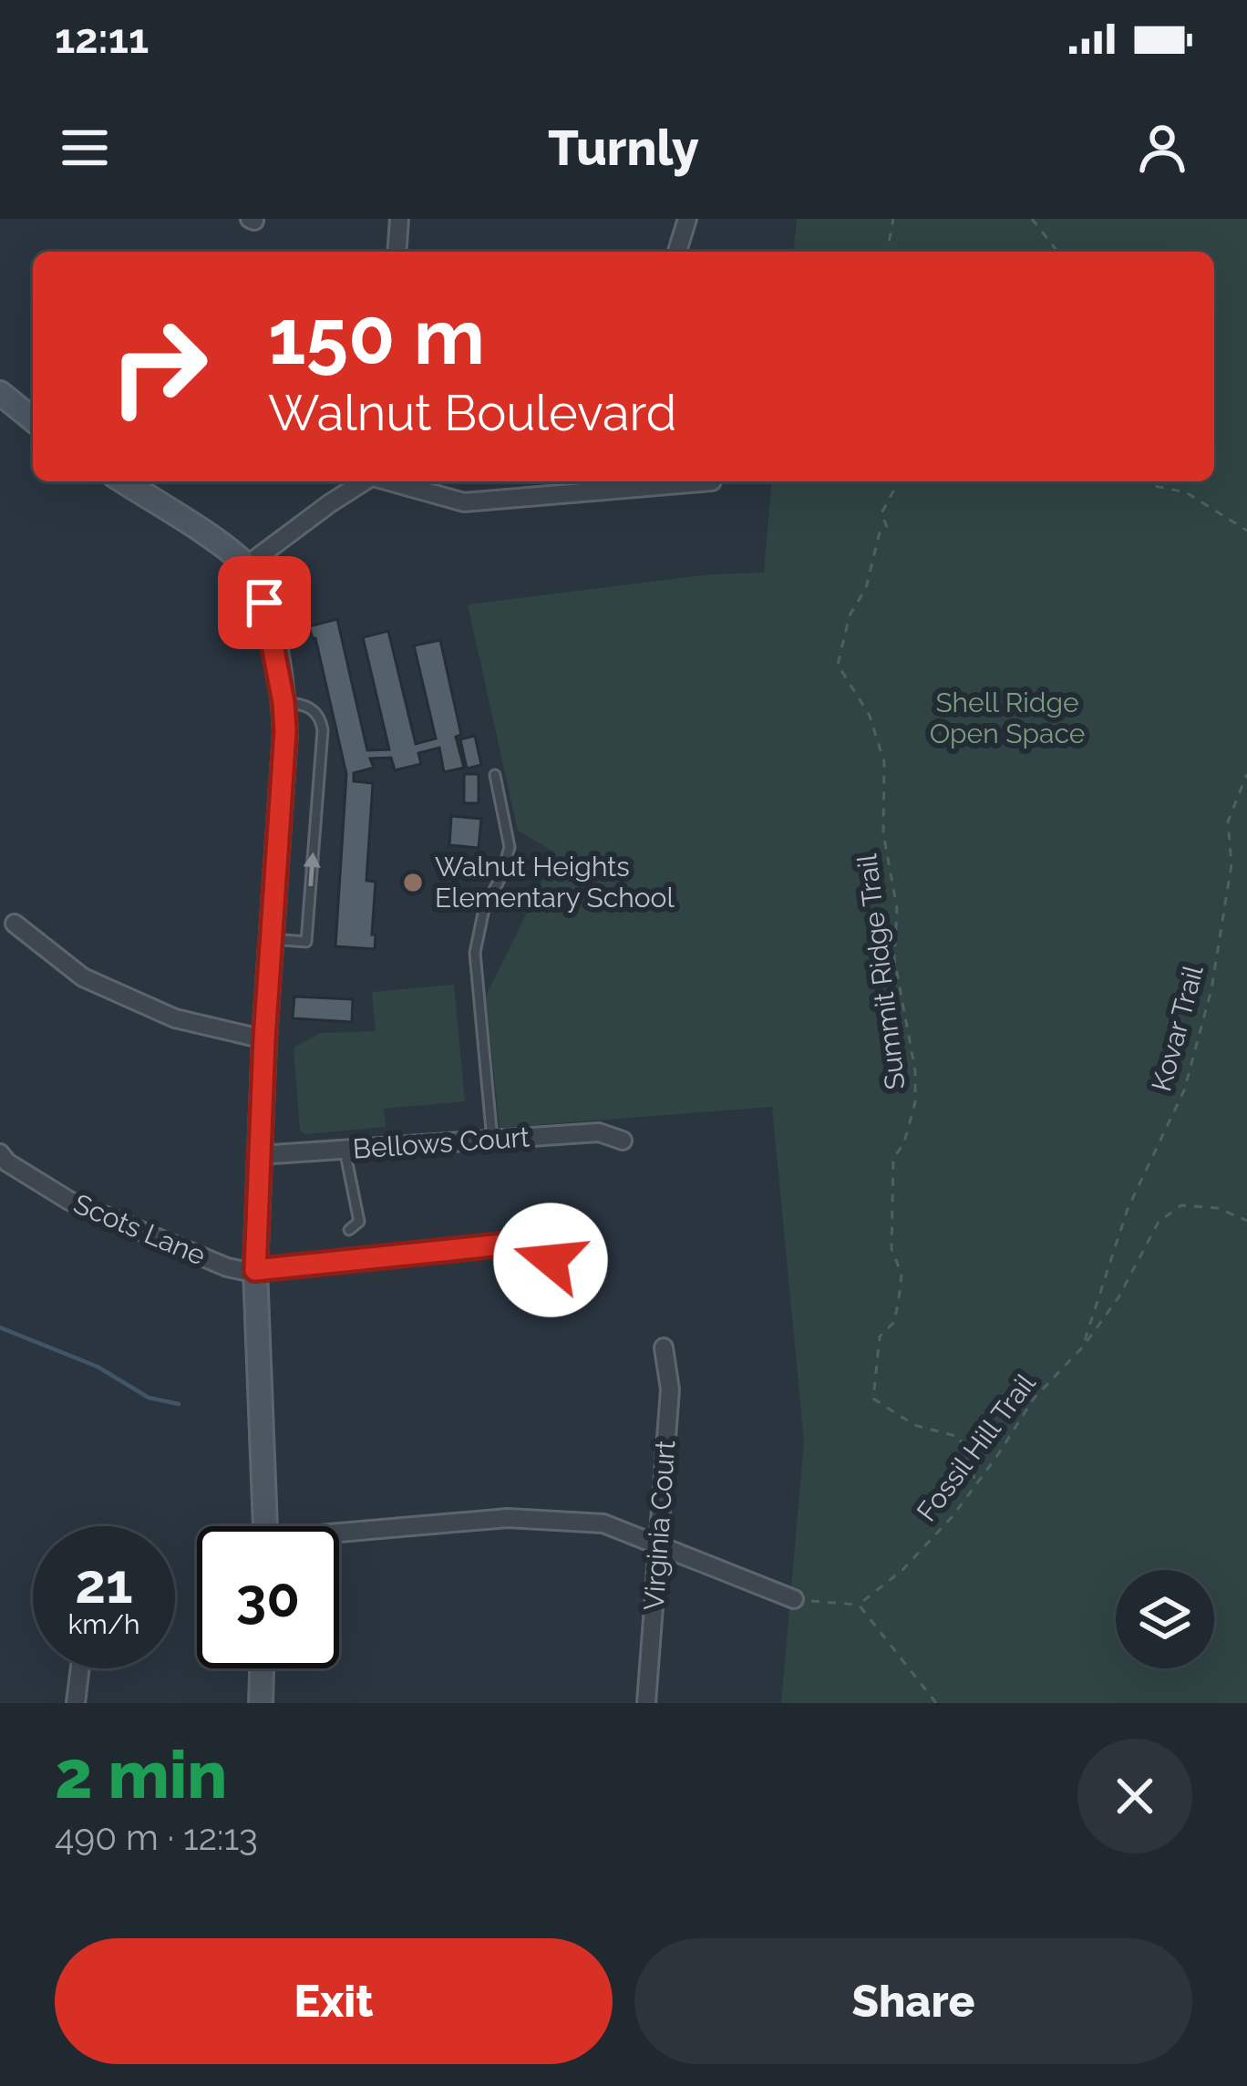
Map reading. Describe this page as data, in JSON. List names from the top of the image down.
{
  "streets": {
    "street": ["Bellows Court", "Scots Lane", "Virginia Court"],
    "path": ["Summit Ridge Trail", "Kovar Trail", "Fossil Hill Trail"]
  },
  "crossings": [
    ["Summit Ridge Trail", "Fossil Hill Trail"],
    ["Kovar Trail", "Fossil Hill Trail"]
  ],
  "parks": ["Shell Ridge Open Space"],
  "places": ["Walnut Heights Elementary School"],
  "page": {
    "status": "12:11",
    "header": "Turnly",
    "turn": ["150 m", "Walnut Boulevard"],
    "speed": "21 km/h",
    "limit": "30",
    "heading": ["2 min", "490 m · 12:13"],
    "buttons": ["Exit", "Share"]
  }
}
